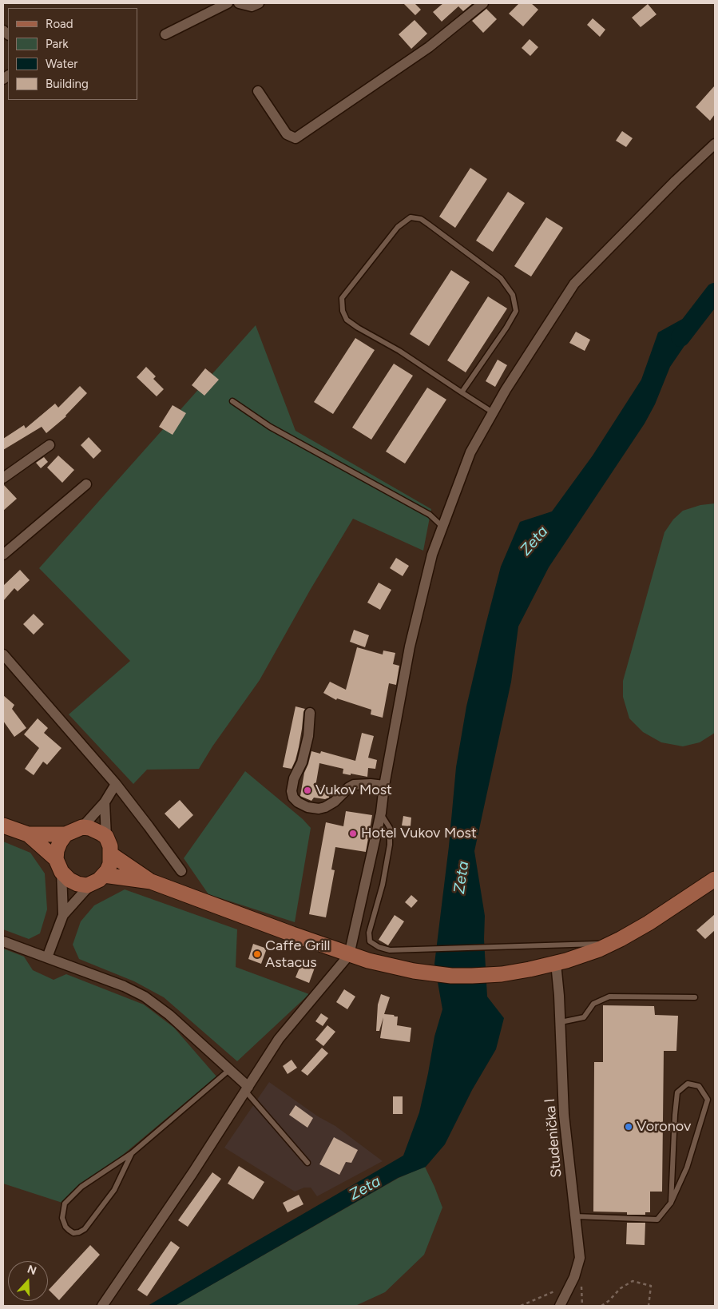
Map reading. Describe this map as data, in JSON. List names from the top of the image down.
{
  "streets": {
    "street": ["Studenička I"]
  },
  "water": ["Zeta"],
  "places": [
    "Vukov Most",
    "Hotel Vukov Most",
    "Caffe Grill Astacus",
    "Voronov"
  ],
  "legend": [
    "Road",
    "Park",
    "Water",
    "Building"
  ],
  "north": "top"
}
